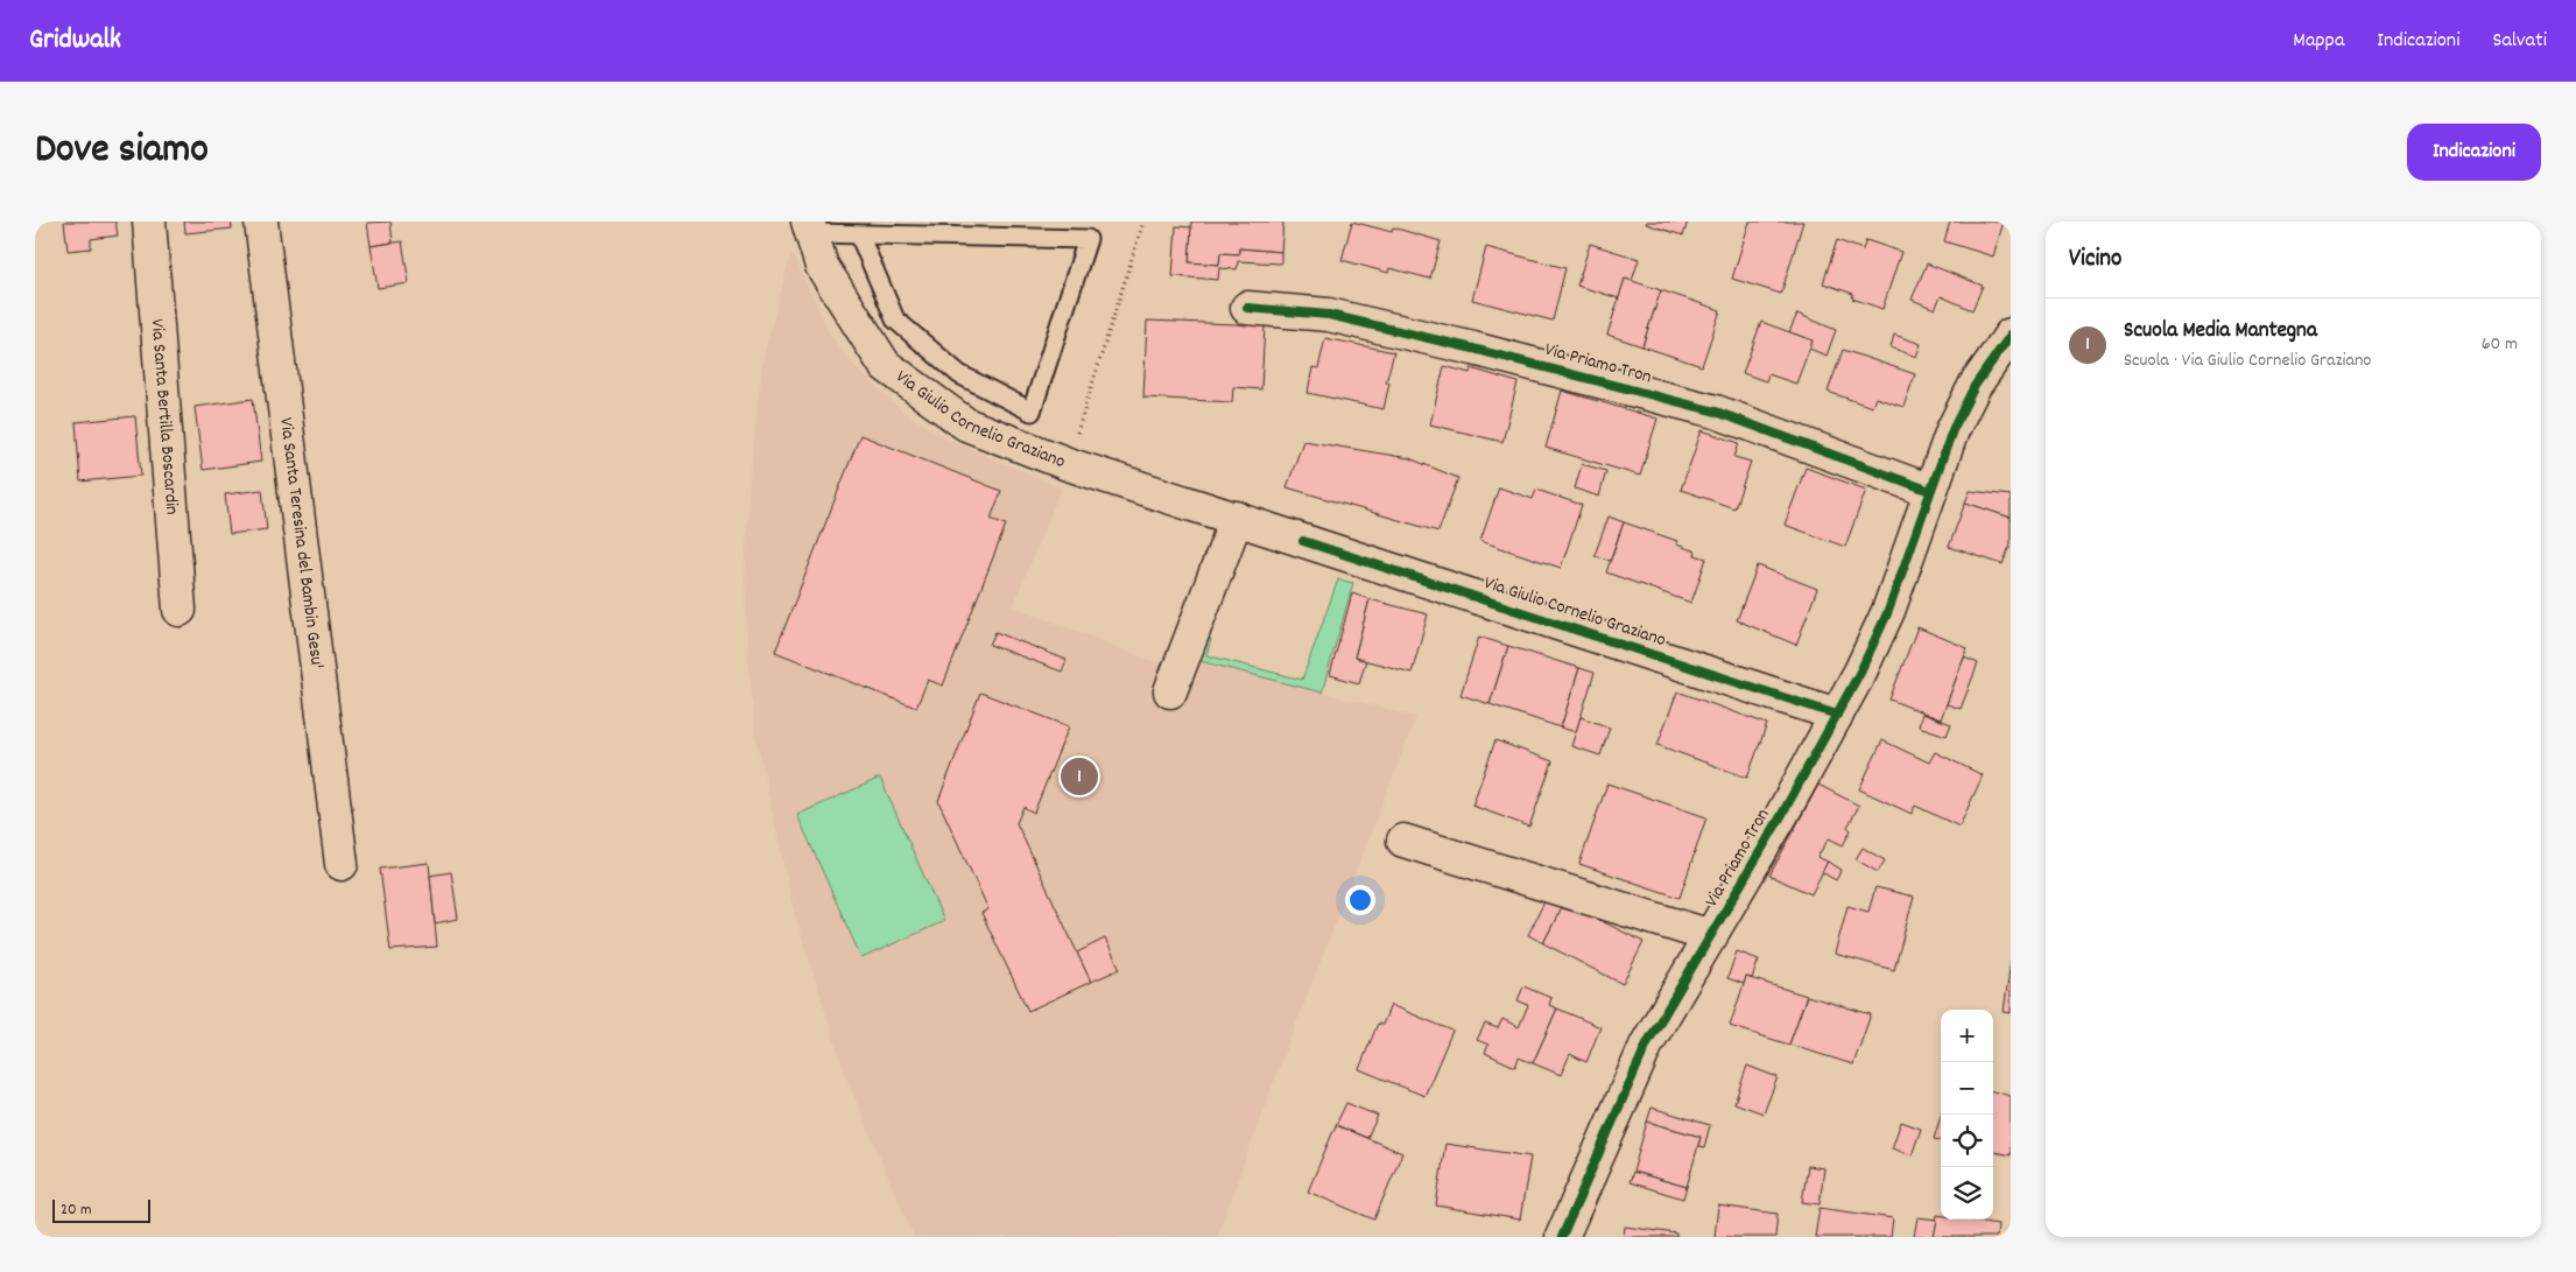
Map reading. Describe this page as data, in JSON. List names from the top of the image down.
{
  "streets": {
    "street": [
      "Via Priamo Tron",
      "Via Santa Bertilla Boscardin",
      "Via Giulio Cornelio Graziano",
      "Via Santa Teresina del Bambin Gesu'"
    ]
  },
  "crossings": [
    ["Via Priamo Tron", "Via Giulio Cornelio Graziano"]
  ],
  "scale_bar": "20 m",
  "page": {
    "header": "Gridwalk",
    "nav": ["Mappa", "Indicazioni", "Salvati"],
    "title": "Dove siamo",
    "buttons": "Indicazioni",
    "heading": "Vicino",
    "list": [
      {
        "mark": "1",
        "name": "Scuola Media Mantegna",
        "note": "Scuola · Via Giulio Cornelio Graziano",
        "value": "60 m"
      }
    ],
    "pins": "1",
    "map_buttons": ["+", "−"],
    "scale": "20 m"
  }
}
